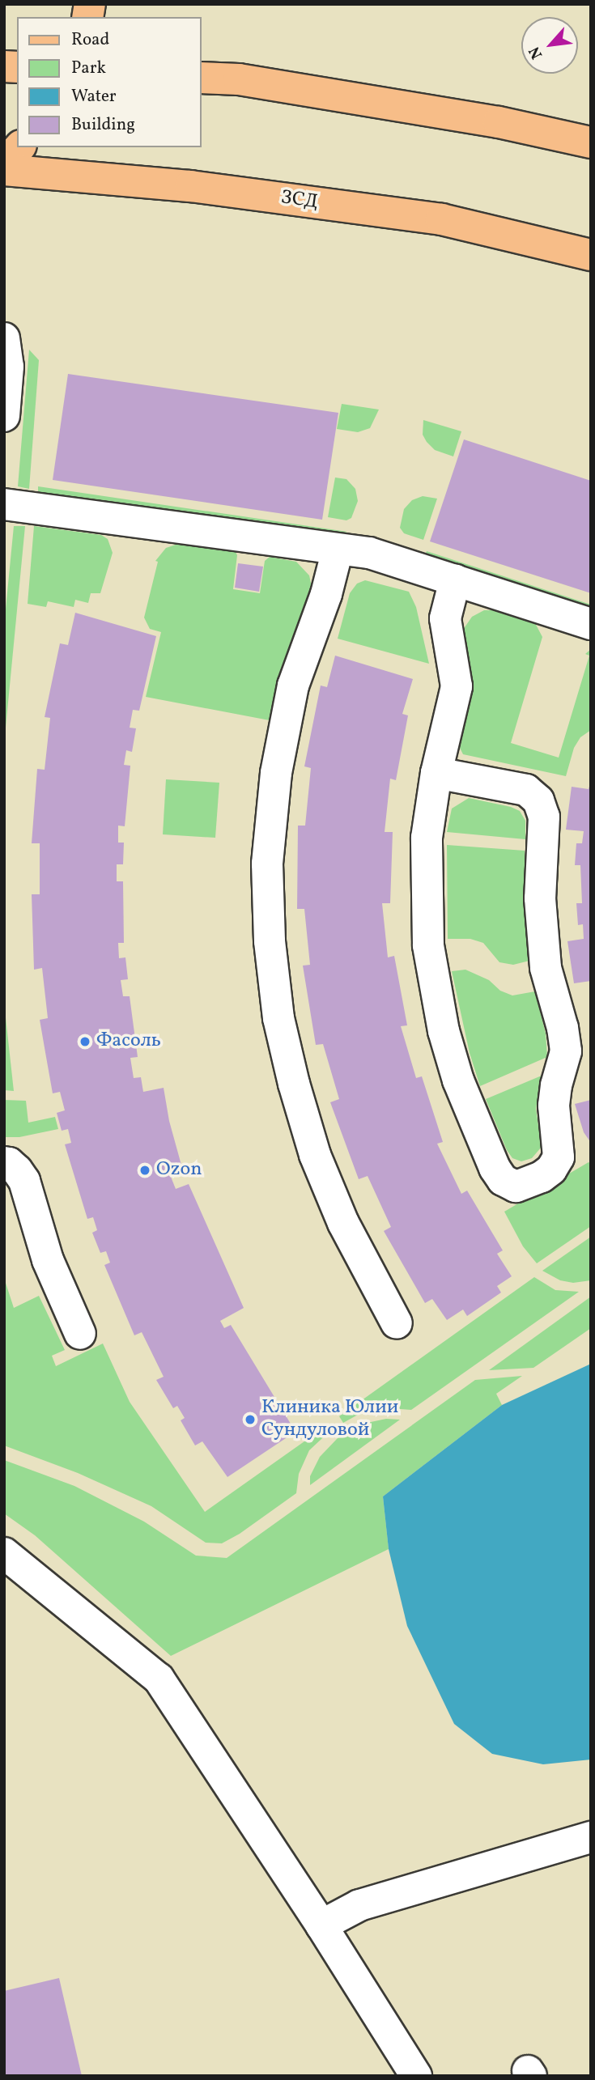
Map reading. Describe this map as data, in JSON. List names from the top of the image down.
{
  "streets": {
    "main road": ["ЗСД"]
  },
  "places": ["Фасоль", "Ozon", "Клиника Юлии Сундуловой"],
  "legend": [
    "Road",
    "Park",
    "Water",
    "Building"
  ],
  "north": "bottom left"
}
